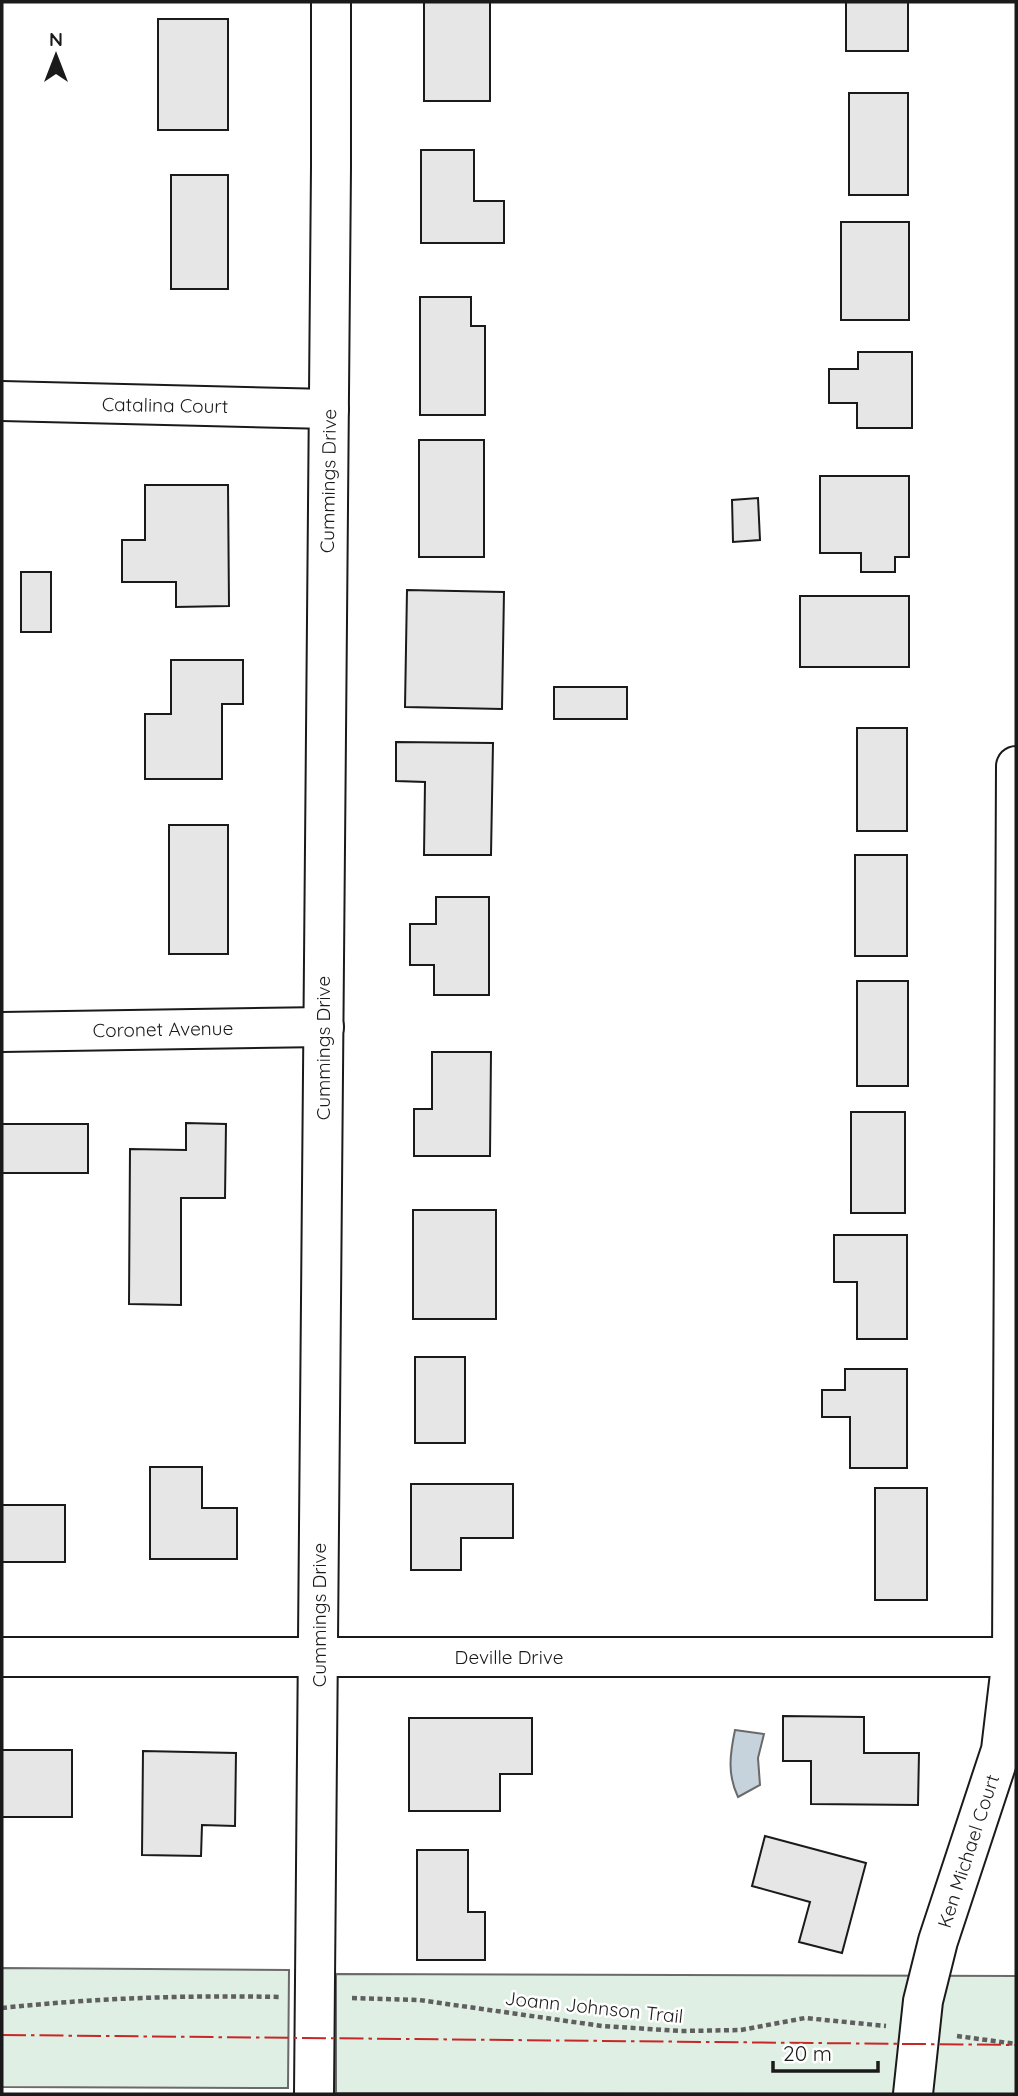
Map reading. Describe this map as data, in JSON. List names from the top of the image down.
{
  "streets": {
    "street": [
      "Catalina Court",
      "Cummings Drive",
      "Coronet Avenue",
      "Deville Drive",
      "Ken Michael Court"
    ],
    "path": ["Joann Johnson Trail"]
  },
  "crossings": [
    ["Catalina Court", "Cummings Drive"],
    ["Cummings Drive", "Coronet Avenue"],
    ["Cummings Drive", "Deville Drive"],
    ["Deville Drive", "Ken Michael Court"]
  ],
  "scale_bar": "20 m",
  "north": "top"
}
